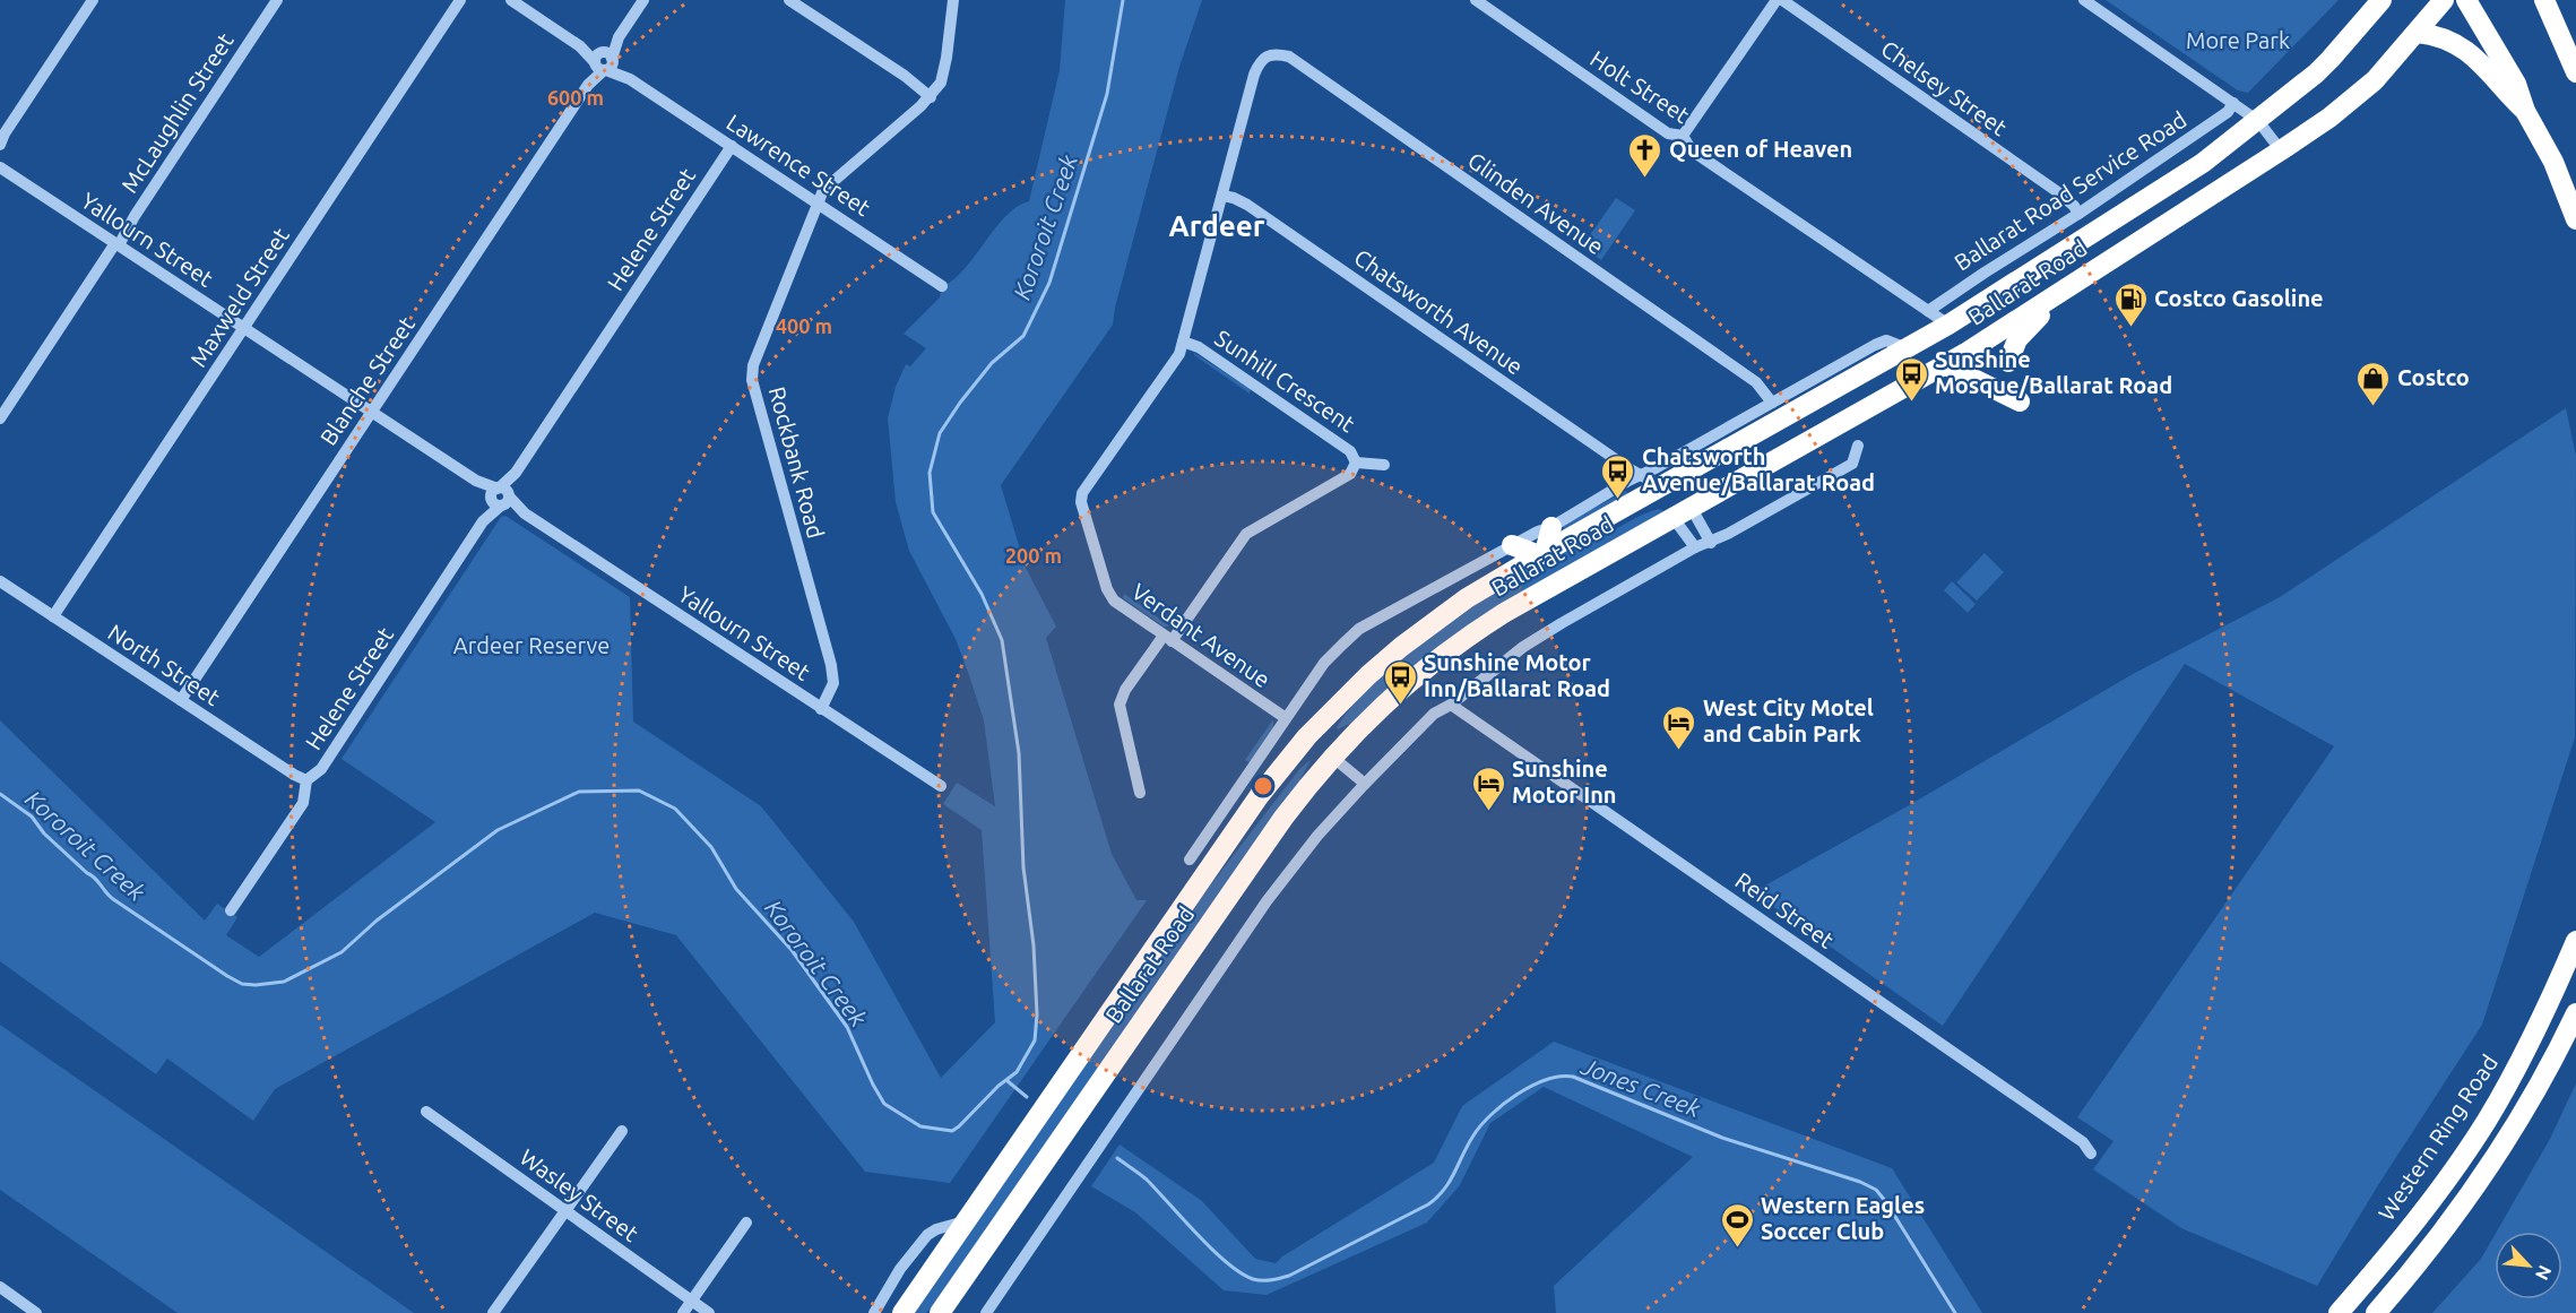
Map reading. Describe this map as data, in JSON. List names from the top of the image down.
{
  "streets": {
    "highway": ["Ballarat Road", "Western Ring Road"],
    "street": [
      "Holt Street",
      "Chelsey Street",
      "McLaughlin Street",
      "Lawrence Street",
      "Ballarat Road Service Road",
      "Glinden Avenue",
      "Helene Street",
      "Yallourn Street",
      "Maxweld Street",
      "Chatsworth Avenue",
      "Blanche Street",
      "Sunhill Crescent",
      "Rockbank Road",
      "Verdant Avenue",
      "North Street",
      "Reid Street",
      "Wasley Street"
    ]
  },
  "crossings": [
    ["Holt Street", "Ballarat Road Service Road"],
    ["Holt Street", "Ballarat Road"],
    ["Chelsey Street", "Ballarat Road Service Road"],
    ["McLaughlin Street", "Yallourn Street"],
    ["Lawrence Street", "Helene Street"],
    ["Lawrence Street", "Blanche Street"],
    ["Lawrence Street", "Rockbank Road"],
    ["Glinden Avenue", "Ballarat Road"],
    ["Glinden Avenue", "Verdant Avenue"],
    ["Helene Street", "Yallourn Street"],
    ["Helene Street", "North Street"],
    ["Yallourn Street", "Maxweld Street"],
    ["Yallourn Street", "Blanche Street"],
    ["Yallourn Street", "Rockbank Road"],
    ["Ballarat Road", "Chatsworth Avenue"],
    ["Ballarat Road", "Verdant Avenue"],
    ["Maxweld Street", "North Street"],
    ["Chatsworth Avenue", "Verdant Avenue"],
    ["Blanche Street", "North Street"],
    ["Sunhill Crescent", "Verdant Avenue"]
  ],
  "districts": ["Ardeer"],
  "water": ["Kororoit Creek", "Jones Creek"],
  "parks": ["More Park", "Ardeer Reserve"],
  "places": {
    "church": ["Queen of Heaven"],
    "fuel station": ["Costco Gasoline"],
    "bus stop": ["Sunshine Mosque/Ballarat Road", "Chatsworth Avenue/Ballarat Road", "Sunshine Motor Inn/Ballarat Road"],
    "shop": ["Costco"],
    "hotel": ["West City Motel and Cabin Park", "Sunshine Motor Inn"],
    "sports": ["Western Eagles Soccer Club"]
  },
  "north": "bottom right",
  "rings": ["600 m", "400 m", "200 m"]
}
